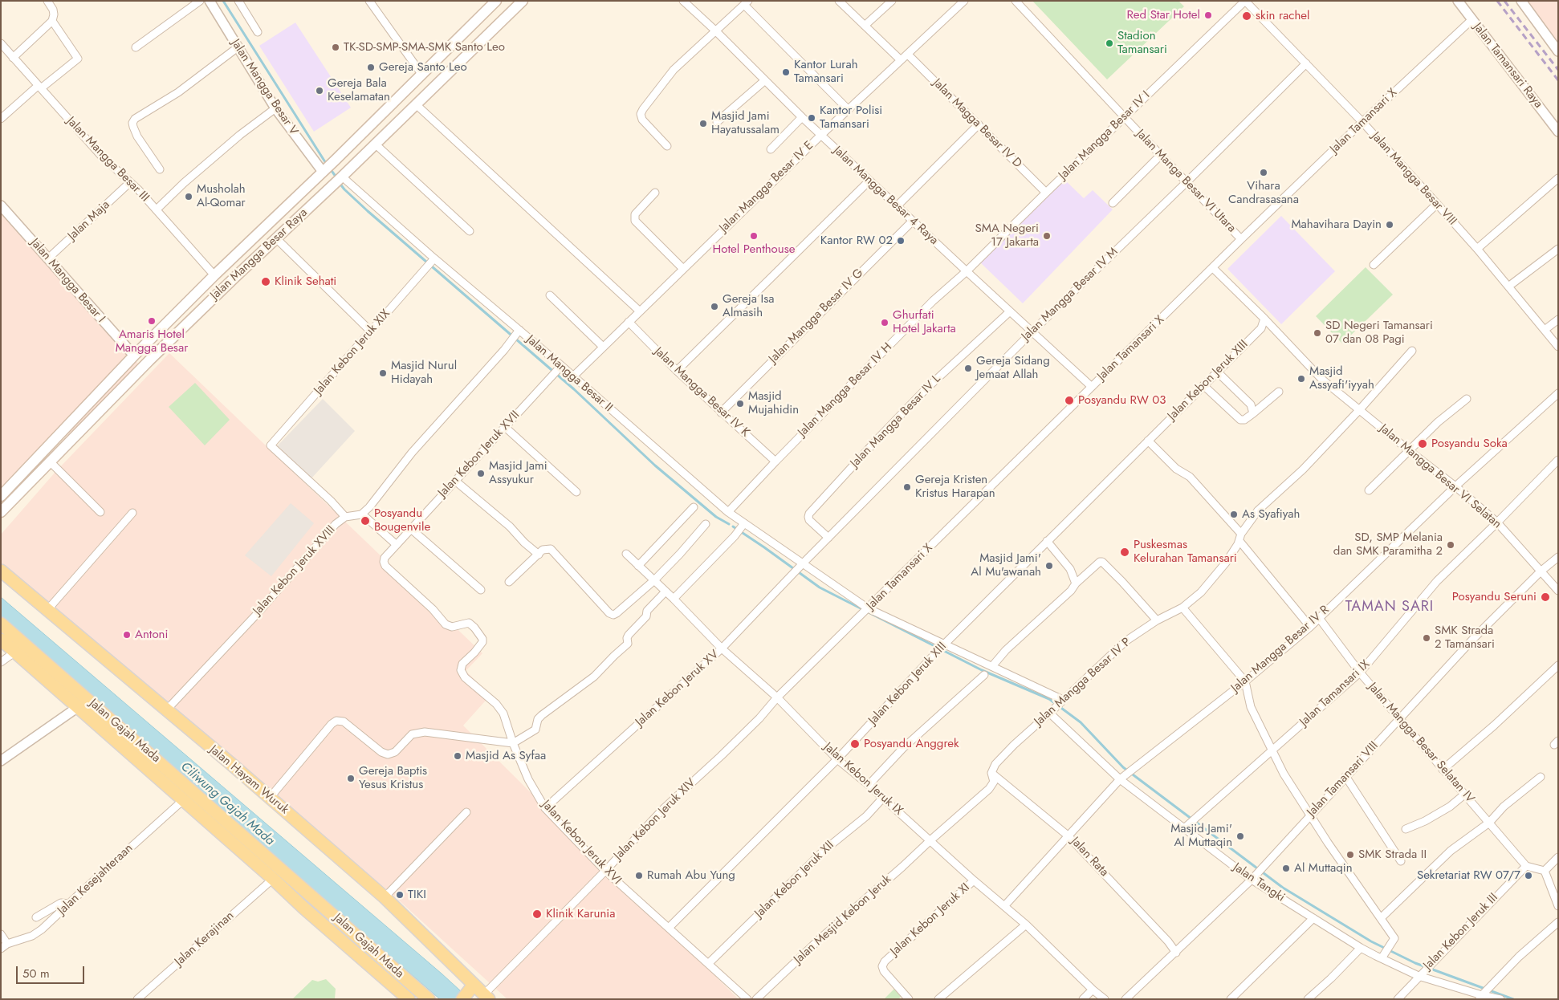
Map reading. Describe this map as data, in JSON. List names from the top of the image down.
{
  "streets": {
    "main road": ["Jalan Mangga Besar Raya", "Jalan Gajah Mada", "Jalan Hayam Wuruk"],
    "street": [
      "Jalan Tamansari Raya",
      "Jalan Mangga Besar V",
      "Jalan Tamansari X",
      "Jalan Magga Besar IV D",
      "Jalan Mangga Besar IV I",
      "Jalan Mangga Besar III",
      "Jalan Mangga Besar VIII",
      "Jalan Manga Besar VI Utara",
      "Jalan Mangga Besar IV E",
      "Jalan Mangga Besar 4 Raya",
      "Jalan Maja",
      "Jalan Mangga Besar I",
      "Jalan Mangga Besar IV M",
      "Jalan Mangga Besar IV G",
      "Jalan Kebon Jeruk XIX",
      "Jalan Mangga Besar II",
      "Jalan Kebon Jeruk XIII",
      "Jalan Mangga Besar IV H",
      "Jalan Mangga Besar IV K",
      "Jalan Mangga Besar IV L",
      "Jalan Kebon Jeruk XVII",
      "Jalan Mangga Besar VI Selatan",
      "Jalan Kebon Jeruk XVIII",
      "Jalan Mangga Besar IV R",
      "Jalan Mangga Besar IV P",
      "Jalan Kebon Jeruk XV",
      "Jalan Tamansari IX",
      "Jalan Mangga Besar Selatan IV",
      "Jalan Kebon Jeruk IX",
      "Jalan Tamansari VIII",
      "Jalan Kebon Jeruk XIV",
      "Jalan Kebon Jeruk XVI",
      "Jalan Rata",
      "Jalan Kesejahteraan",
      "Jalan Kebon Jeruk XII",
      "Jalan Tangki",
      "Jalan Mesjid Kebon Jeruk",
      "Jalan Kebon Jeruk XI",
      "Jalan Kebon Jeruk III",
      "Jalan Kerajinan"
    ]
  },
  "crossings": [
    ["Jalan Tamansari Raya", "Jalan Tamansari X"],
    ["Jalan Mangga Besar V", "Jalan Mangga Besar Raya"],
    ["Jalan Tamansari X", "Jalan Mangga Besar VIII"],
    ["Jalan Tamansari X", "Jalan Manga Besar VI Utara"],
    ["Jalan Tamansari X", "Jalan Mangga Besar 4 Raya"],
    ["Jalan Tamansari X", "Jalan Mangga Besar II"],
    ["Jalan Tamansari X", "Jalan Mangga Besar VI Selatan"],
    ["Jalan Tamansari X", "Jalan Kebon Jeruk IX"],
    ["Jalan Tamansari X", "Jalan Kebon Jeruk XIV"],
    ["Jalan Magga Besar IV D", "Jalan Mangga Besar IV I"],
    ["Jalan Magga Besar IV D", "Jalan Mangga Besar IV E"],
    ["Jalan Mangga Besar IV I", "Jalan Mangga Besar VIII"],
    ["Jalan Mangga Besar IV I", "Jalan Manga Besar VI Utara"],
    ["Jalan Mangga Besar IV I", "Jalan Mangga Besar 4 Raya"],
    ["Jalan Mangga Besar IV I", "Jalan Mangga Besar IV H"],
    ["Jalan Mangga Besar III", "Jalan Maja"],
    ["Jalan Mangga Besar III", "Jalan Mangga Besar Raya"],
    ["Jalan Mangga Besar VIII", "Jalan Mangga Besar IV M"],
    ["Jalan Manga Besar VI Utara", "Jalan Mangga Besar IV M"],
    ["Jalan Mangga Besar IV E", "Jalan Mangga Besar 4 Raya"],
    ["Jalan Mangga Besar IV E", "Jalan Mangga Besar II"],
    ["Jalan Mangga Besar IV E", "Jalan Mangga Besar IV K"],
    ["Jalan Mangga Besar 4 Raya", "Jalan Mangga Besar IV M"],
    ["Jalan Mangga Besar 4 Raya", "Jalan Mangga Besar IV G"],
    ["Jalan Mangga Besar 4 Raya", "Jalan Mangga Besar IV H"],
    ["Jalan Mangga Besar 4 Raya", "Jalan Mangga Besar IV L"],
    ["Jalan Maja", "Jalan Mangga Besar I"],
    ["Jalan Mangga Besar Raya", "Jalan Mangga Besar I"],
    ["Jalan Mangga Besar Raya", "Jalan Mangga Besar II"],
    ["Jalan Mangga Besar IV M", "Jalan Mangga Besar II"],
    ["Jalan Mangga Besar IV M", "Jalan Mangga Besar IV L"],
    ["Jalan Mangga Besar IV M", "Jalan Kebon Jeruk XV"],
    ["Jalan Mangga Besar IV G", "Jalan Mangga Besar IV K"],
    ["Jalan Kebon Jeruk XIX", "Jalan Mangga Besar II"],
    ["Jalan Kebon Jeruk XIX", "Jalan Kebon Jeruk XVIII"],
    ["Jalan Mangga Besar II", "Jalan Kebon Jeruk XIII"],
    ["Jalan Mangga Besar II", "Jalan Mangga Besar IV H"],
    ["Jalan Mangga Besar II", "Jalan Kebon Jeruk XVII"],
    ["Jalan Mangga Besar II", "Jalan Mangga Besar IV P"],
    ["Jalan Mangga Besar II", "Jalan Kebon Jeruk XV"],
    ["Jalan Kebon Jeruk XIII", "Jalan Mangga Besar VI Selatan"],
    ["Jalan Kebon Jeruk XIII", "Jalan Kebon Jeruk IX"],
    ["Jalan Kebon Jeruk XIII", "Jalan Kebon Jeruk XVI"],
    ["Jalan Mangga Besar IV H", "Jalan Mangga Besar IV K"],
    ["Jalan Kebon Jeruk XVII", "Jalan Kebon Jeruk XVI"],
    ["Jalan Mangga Besar VI Selatan", "Jalan Mangga Besar IV R"],
    ["Jalan Mangga Besar VI Selatan", "Jalan Mangga Besar IV P"],
    ["Jalan Mangga Besar VI Selatan", "Jalan Tamansari IX"],
    ["Jalan Mangga Besar VI Selatan", "Jalan Tamansari VIII"],
    ["Jalan Kebon Jeruk XVIII", "Jalan Hayam Wuruk"],
    ["Jalan Mangga Besar IV R", "Jalan Mangga Besar Selatan IV"],
    ["Jalan Mangga Besar IV R", "Jalan Kebon Jeruk IX"],
    ["Jalan Mangga Besar IV R", "Jalan Rata"],
    ["Jalan Mangga Besar IV R", "Jalan Tangki"],
    ["Jalan Mangga Besar IV P", "Jalan Kebon Jeruk IX"],
    ["Jalan Mangga Besar IV P", "Jalan Rata"],
    ["Jalan Mangga Besar IV P", "Jalan Tangki"],
    ["Jalan Mangga Besar IV P", "Jalan Mesjid Kebon Jeruk"],
    ["Jalan Kebon Jeruk XV", "Jalan Kebon Jeruk IX"],
    ["Jalan Kebon Jeruk XV", "Jalan Kebon Jeruk XVI"],
    ["Jalan Tamansari IX", "Jalan Mangga Besar Selatan IV"],
    ["Jalan Tamansari IX", "Jalan Tangki"],
    ["Jalan Gajah Mada", "Jalan Kesejahteraan"],
    ["Jalan Gajah Mada", "Jalan Kerajinan"],
    ["Jalan Mangga Besar Selatan IV", "Jalan Tamansari VIII"],
    ["Jalan Mangga Besar Selatan IV", "Jalan Kebon Jeruk III"],
    ["Jalan Kebon Jeruk IX", "Jalan Kebon Jeruk XIV"],
    ["Jalan Kebon Jeruk IX", "Jalan Kebon Jeruk XII"],
    ["Jalan Kebon Jeruk IX", "Jalan Mesjid Kebon Jeruk"],
    ["Jalan Kebon Jeruk IX", "Jalan Kebon Jeruk XI"],
    ["Jalan Tamansari VIII", "Jalan Rata"],
    ["Jalan Tamansari VIII", "Jalan Tangki"],
    ["Jalan Hayam Wuruk", "Jalan Kebon Jeruk XIV"],
    ["Jalan Kebon Jeruk XIV", "Jalan Kebon Jeruk XVI"],
    ["Jalan Kebon Jeruk XVI", "Jalan Kebon Jeruk XII"],
    ["Jalan Tangki", "Jalan Kebon Jeruk III"]
  ],
  "districts": ["TAMAN SARI"],
  "water": ["Ciliwung Gajah Mada"],
  "places": [
    "Red Star Hotel",
    "skin rachel",
    "Stadion Tamansari",
    "TK-SD-SMP-SMA-SMK Santo Leo",
    "Gereja Santo Leo",
    "Kantor Lurah Tamansari",
    "Gereja Bala Keselamatan",
    "Kantor Polisi Tamansari",
    "Masjid Jami Hayatussalam",
    "Vihara Candrasasana",
    "Musholah Al-Qomar",
    "Mahavihara Dayin",
    "Hotel Penthouse",
    "SMA Negeri 17 Jakarta",
    "Kantor RW 02",
    "Klinik Sehati",
    "Gereja Isa Almasih",
    "Amaris Hotel Mangga Besar",
    "Ghurfati Hotel Jakarta",
    "SD Negeri Tamansari 07 dan 08 Pagi",
    "Gereja Sidang Jemaat Allah",
    "Masjid Nurul Hidayah",
    "Masjid Assyafi'iyyah",
    "Posyandu RW 03",
    "Masjid Mujahidin",
    "Posyandu Soka",
    "Masjid Jami Assyukur",
    "Gereja Kristen Kristus Harapan",
    "As Syafiyah",
    "Posyandu Bougenvile",
    "SD, SMP Melania dan SMK Paramitha 2",
    "Puskesmas Kelurahan Tamansari",
    "Masjid Jami' Al Mu'awanah",
    "Posyandu Seruni",
    "Antoni",
    "SMK Strada 2 Tamansari",
    "Posyandu Anggrek",
    "Masjid As Syfaa",
    "Gereja Baptis Yesus Kristus",
    "Masjid Jami' Al Muttaqin",
    "SMK Strada II",
    "Al Muttaqin",
    "Rumah Abu Yung",
    "Sekretariat RW 07/7",
    "TIKI",
    "Klinik Karunia"
  ],
  "scale_bar": "50 m"
}
